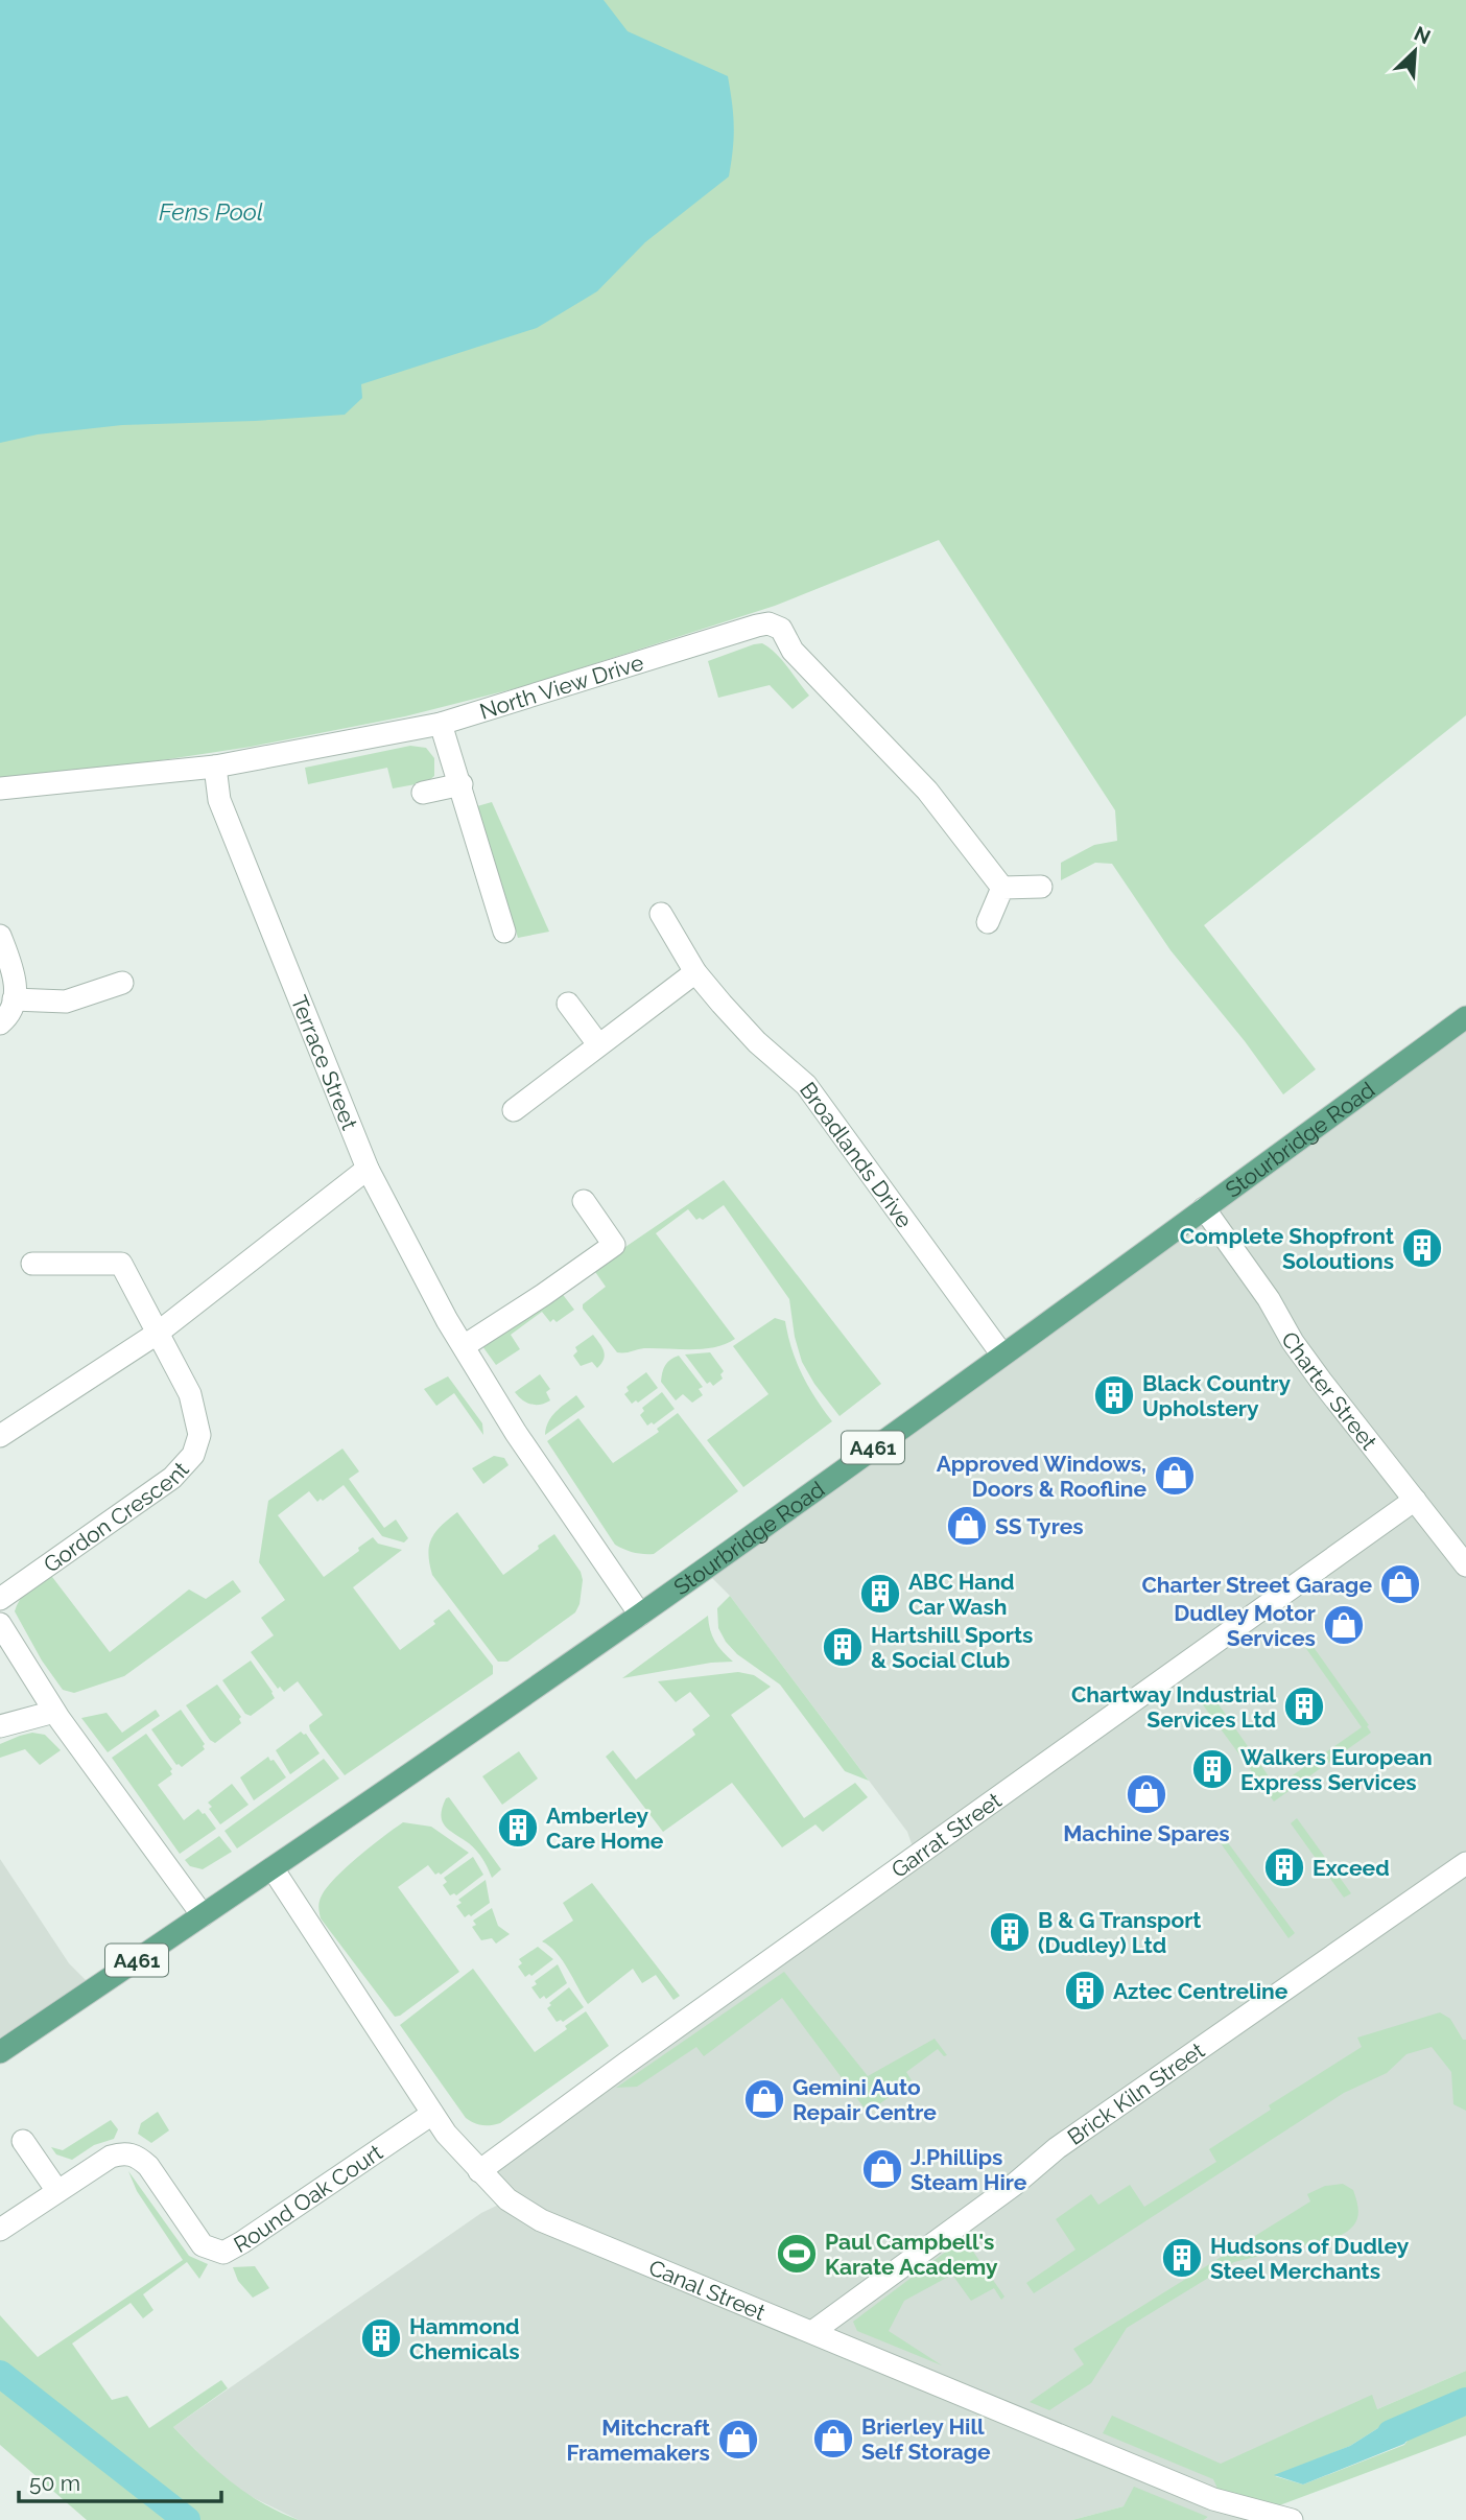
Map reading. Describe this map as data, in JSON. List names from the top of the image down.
{
  "streets": {
    "main road": ["Stourbridge Road", "A461"],
    "street": [
      "North View Drive",
      "Terrace Street",
      "Broadlands Drive",
      "Charter Street",
      "Gordon Crescent",
      "Garrat Street",
      "Brick Kiln Street",
      "Round Oak Court",
      "Canal Street"
    ]
  },
  "crossings": [
    ["North View Drive", "Terrace Street"],
    ["Terrace Street", "Stourbridge Road"],
    ["Stourbridge Road", "Broadlands Drive"],
    ["Stourbridge Road", "Charter Street"],
    ["Stourbridge Road", "A461"],
    ["Stourbridge Road", "Canal Street"],
    ["Charter Street", "Garrat Street"],
    ["A461", "Canal Street"],
    ["Garrat Street", "Canal Street"],
    ["Brick Kiln Street", "Canal Street"],
    ["Round Oak Court", "Canal Street"]
  ],
  "water": ["Fens Pool"],
  "places": {
    "building": [
      "Complete Shopfront Soloutions",
      "Black Country Upholstery",
      "ABC Hand Car Wash",
      "Hartshill Sports & Social Club",
      "Chartway Industrial Services Ltd",
      "Walkers European Express Services",
      "Amberley Care Home",
      "Exceed",
      "B & G Transport (Dudley) Ltd",
      "Aztec Centreline",
      "Hudsons of Dudley Steel Merchants",
      "Hammond Chemicals"
    ],
    "shop": [
      "Approved Windows, Doors & Roofline",
      "SS Tyres",
      "Charter Street Garage",
      "Dudley Motor Services",
      "Machine Spares",
      "Gemini Auto Repair Centre",
      "J.Phillips Steam Hire",
      "Brierley Hill Self Storage",
      "Mitchcraft Framemakers"
    ],
    "sports": ["Paul Campbell's Karate Academy"]
  },
  "scale_bar": "50 m",
  "north": "top right"
}
